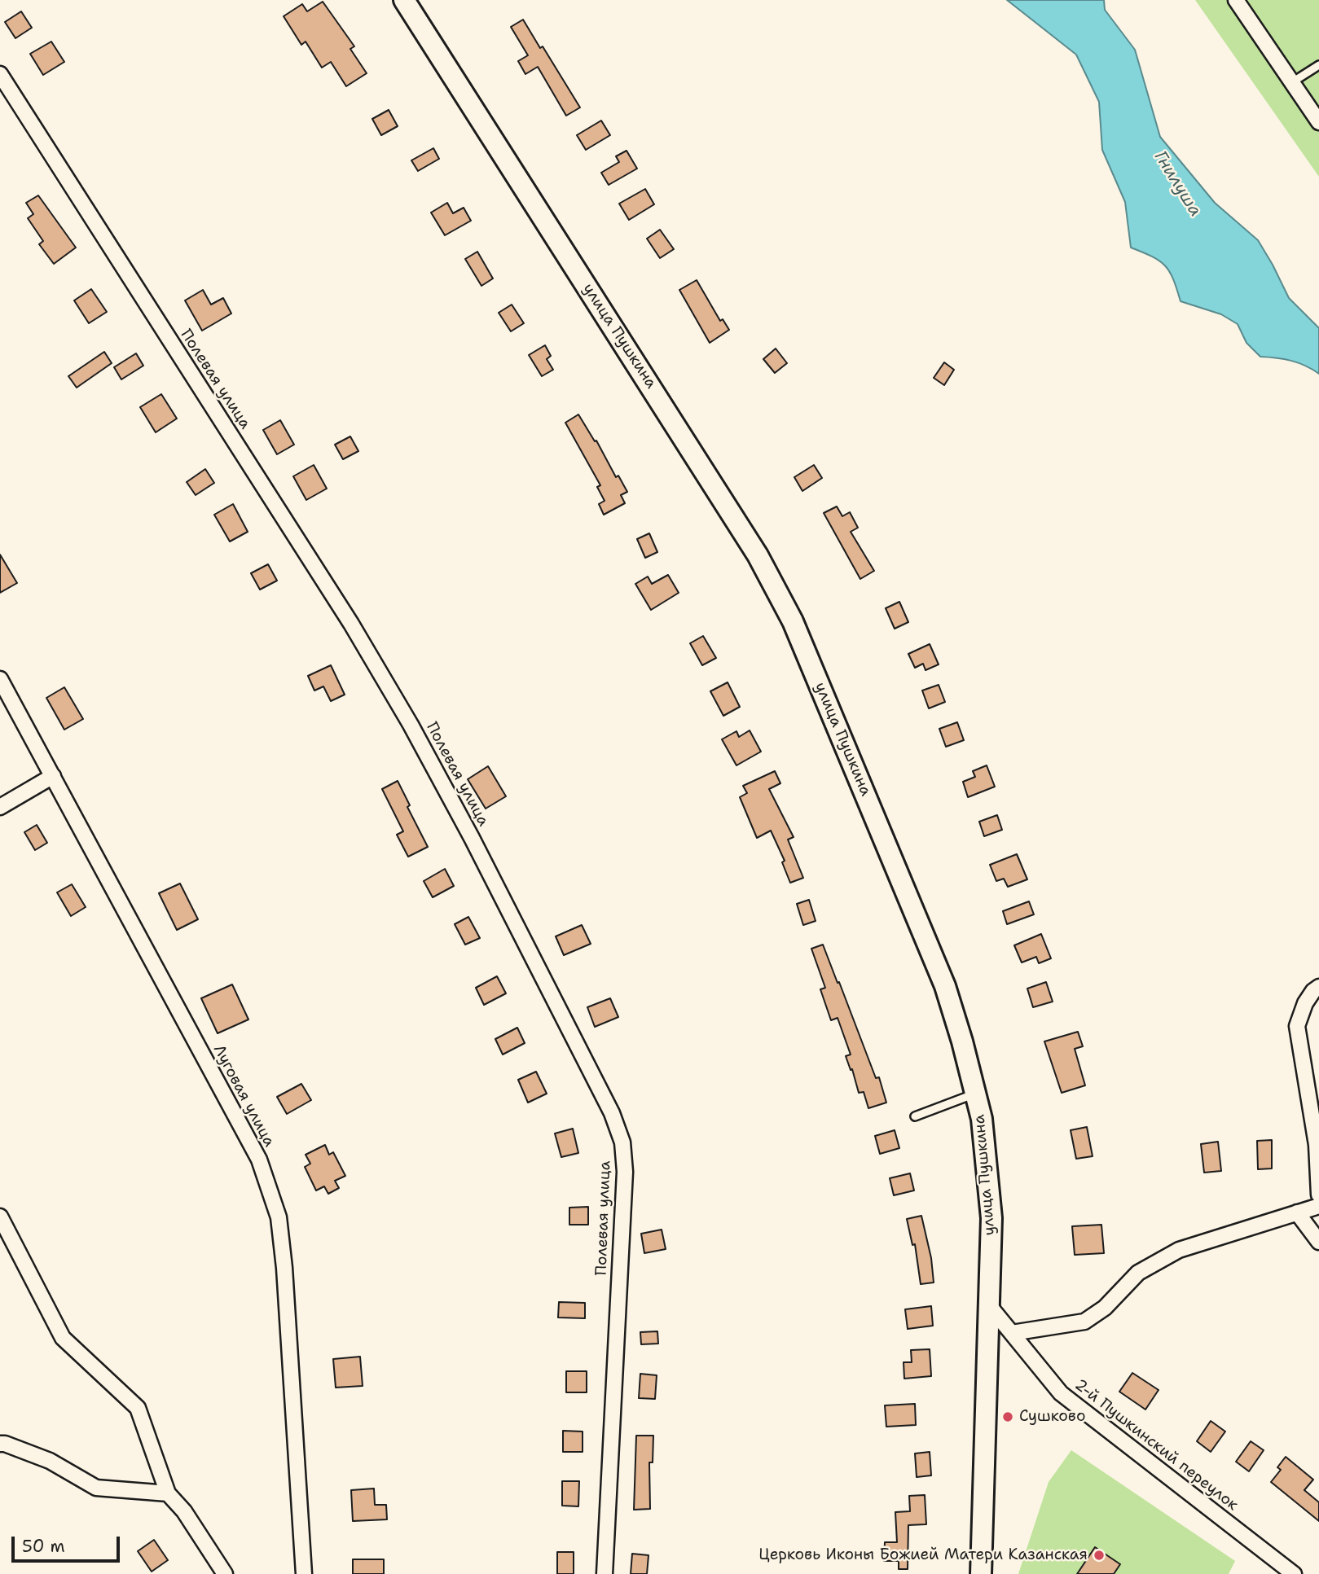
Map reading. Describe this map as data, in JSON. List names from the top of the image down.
{
  "streets": {
    "main road": ["улица Пушкина"],
    "street": ["Полевая улица", "Луговая улица", "2-й Пушкинский переулок"]
  },
  "crossings": [
    ["улица Пушкина", "2-й Пушкинский переулок"]
  ],
  "water": ["Гнилуша"],
  "places": ["Сушково", "Церковь Иконы Божией Матери Казанская"],
  "scale_bar": "50 m"
}
